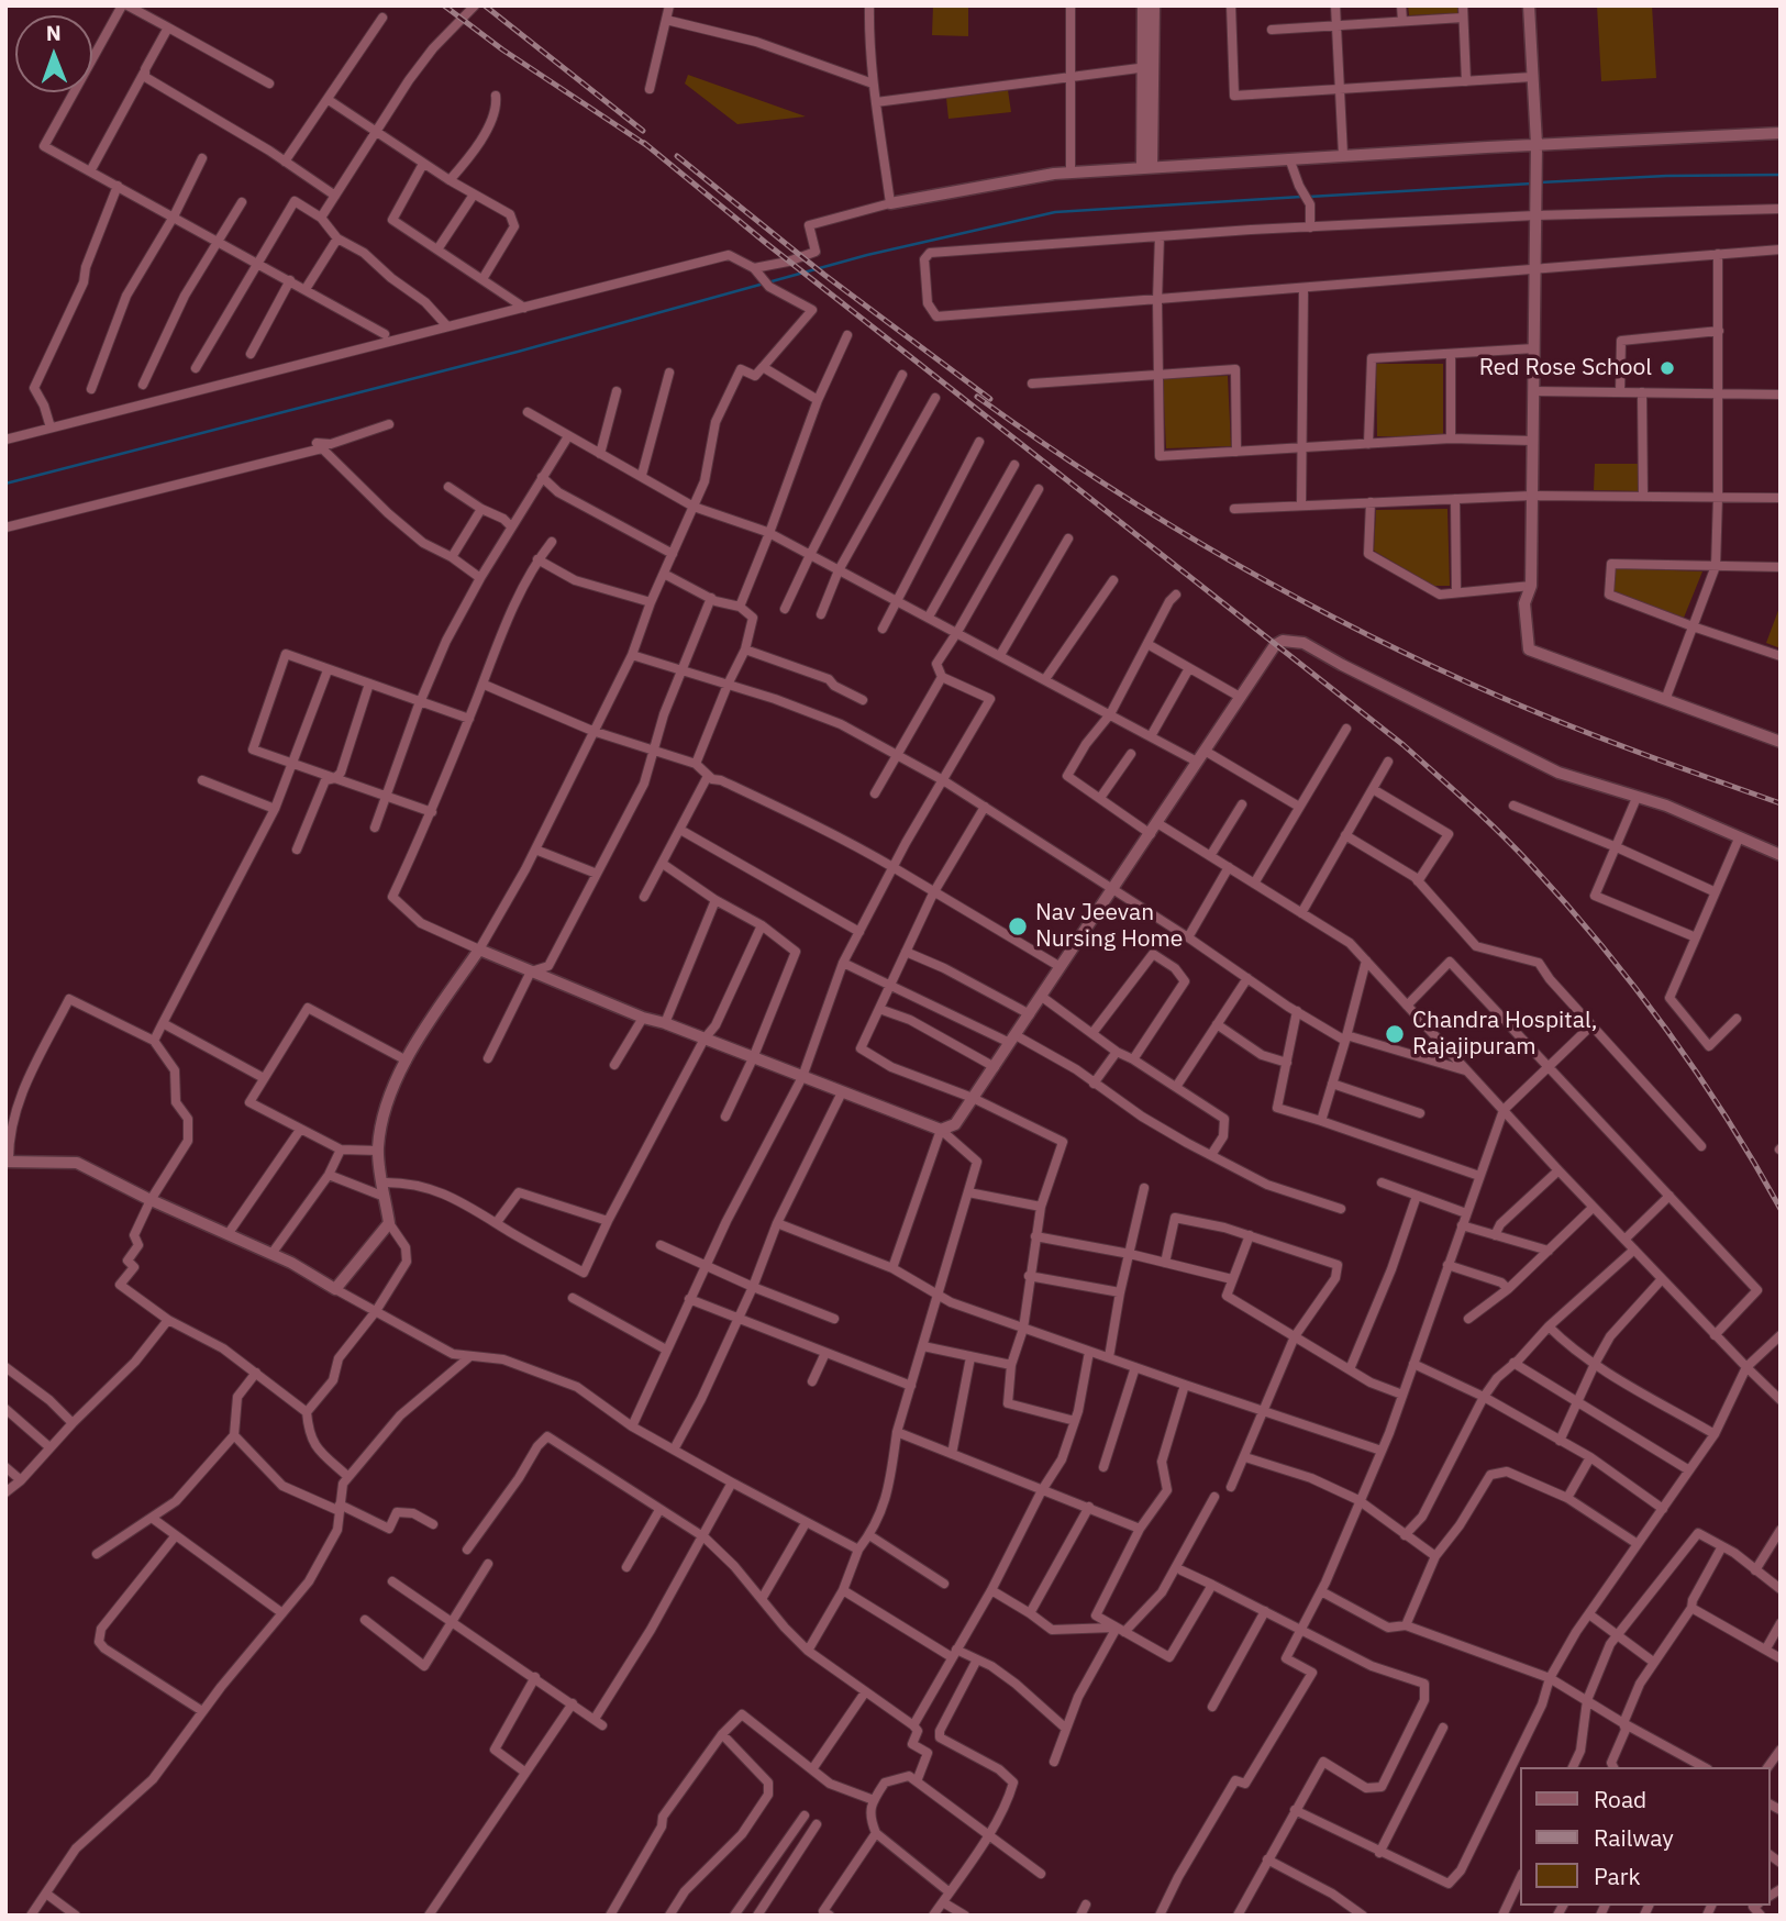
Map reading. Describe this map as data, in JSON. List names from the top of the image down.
{
  "places": ["Red Rose School", "Nav Jeevan Nursing Home", "Chandra Hospital, Rajajipuram"],
  "legend": ["Road", "Railway", "Park"],
  "north": "top"
}
